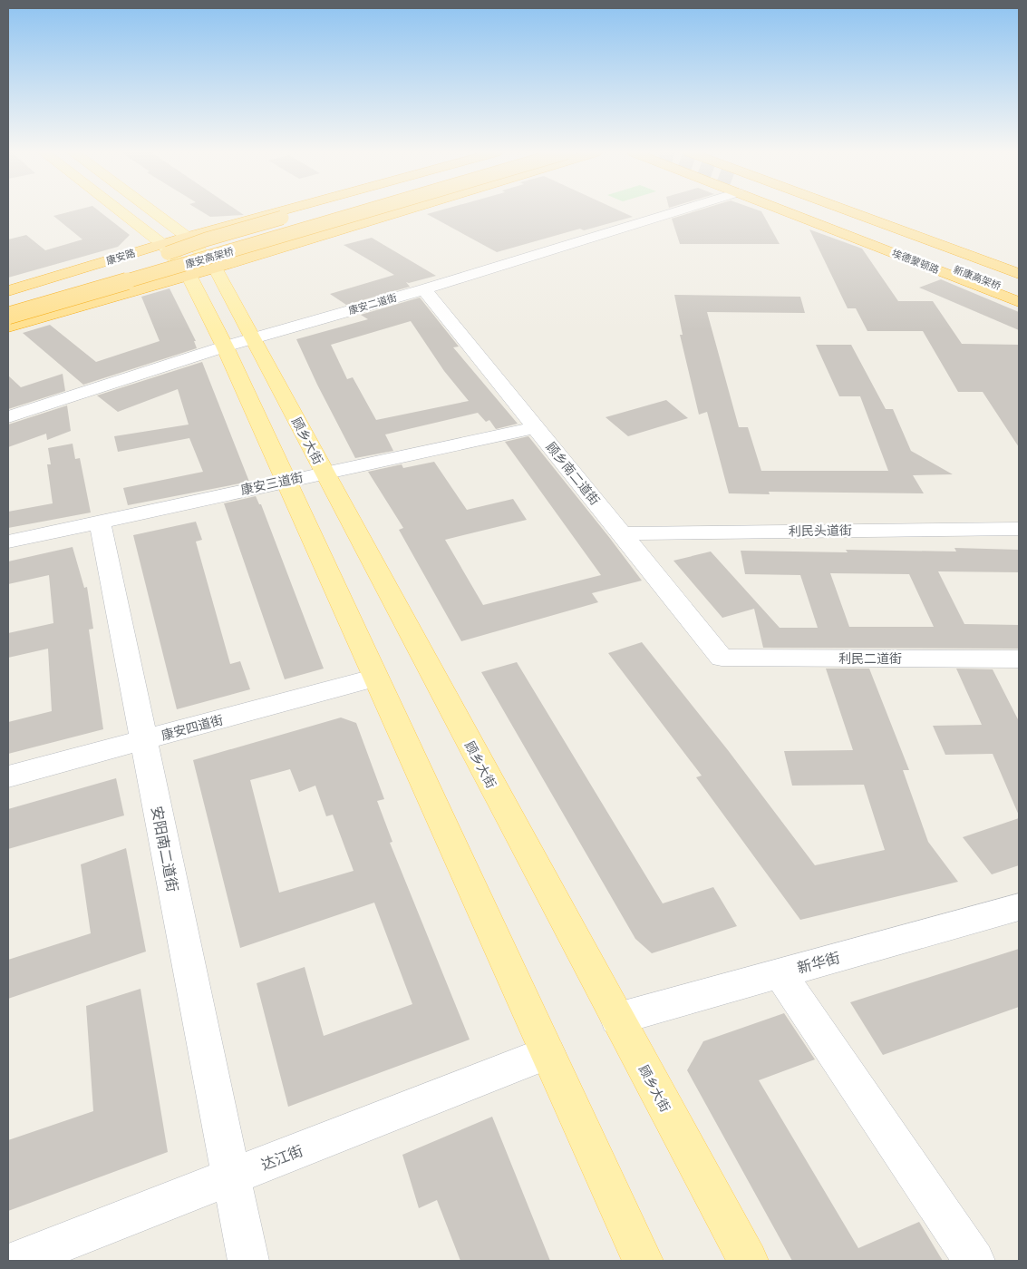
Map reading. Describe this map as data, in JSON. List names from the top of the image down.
{
  "streets": {
    "highway": [
      "康安路",
      "康安高架桥",
      "埃德蒙顿路",
      "新康高架桥"
    ],
    "main road": ["顾乡大街"],
    "street": [
      "康安二道街",
      "顾乡南二道街",
      "康安三道街",
      "利民头道街",
      "利民二道街",
      "康安四道街",
      "安阳南二道街",
      "新华街",
      "达江街"
    ]
  },
  "crossings": [
    ["康安二道街", "顾乡大街"],
    ["康安二道街", "顾乡南二道街"],
    ["顾乡大街", "康安三道街"],
    ["顾乡大街", "新华街"],
    ["顾乡南二道街", "康安三道街"],
    ["顾乡南二道街", "利民头道街"],
    ["顾乡南二道街", "利民二道街"],
    ["康安三道街", "安阳南二道街"],
    ["康安四道街", "安阳南二道街"],
    ["安阳南二道街", "达江街"]
  ]
}
